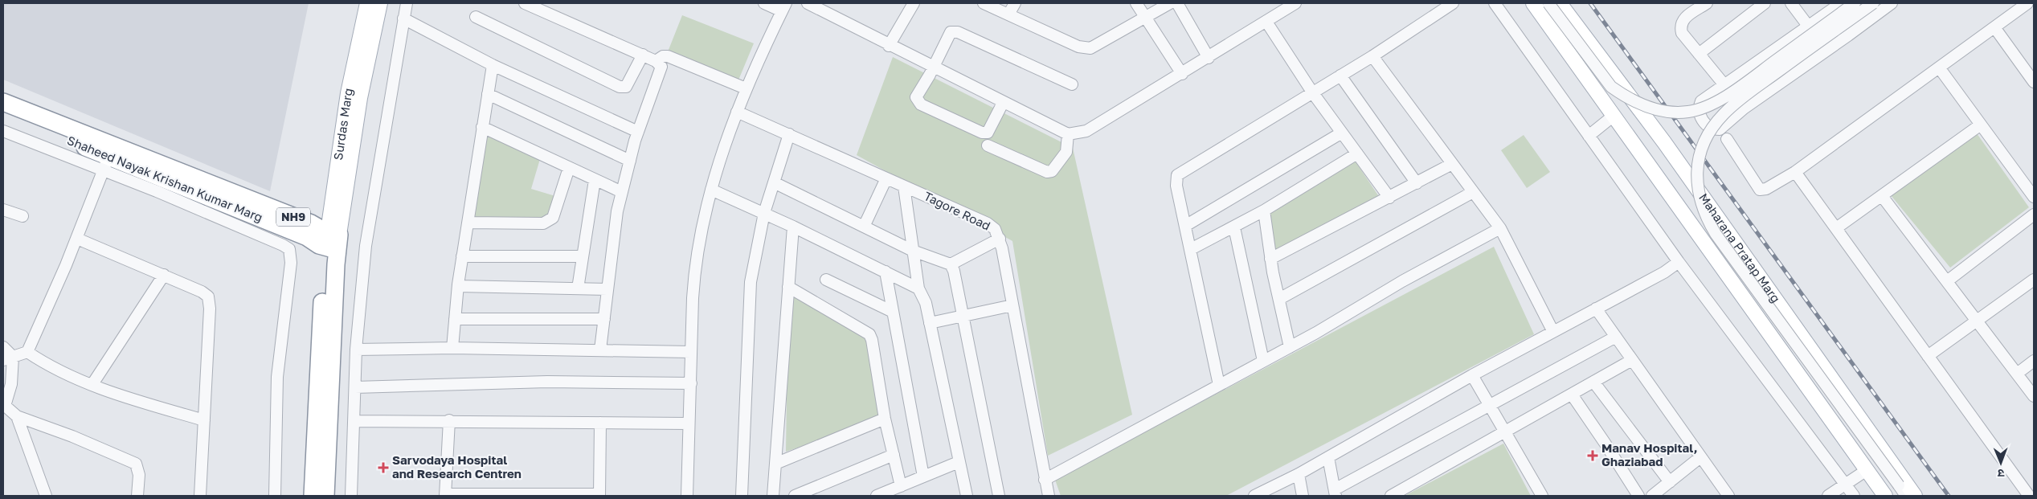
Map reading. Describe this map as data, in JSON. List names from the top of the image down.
{
  "streets": {
    "highway": ["Shaheed Nayak Krishan Kumar Marg", "NH9"],
    "main road": ["Surdas Marg", "Maharana Pratap Marg"],
    "street": ["Tagore Road"]
  },
  "crossings": [
    ["Surdas Marg", "Shaheed Nayak Krishan Kumar Marg"],
    ["Surdas Marg", "NH9"],
    ["Shaheed Nayak Krishan Kumar Marg", "NH9"]
  ],
  "places": {
    "health": ["Manav Hospital, Ghaziabad", "Sarvodaya Hospital and Research Centren"]
  },
  "north": "bottom"
}
